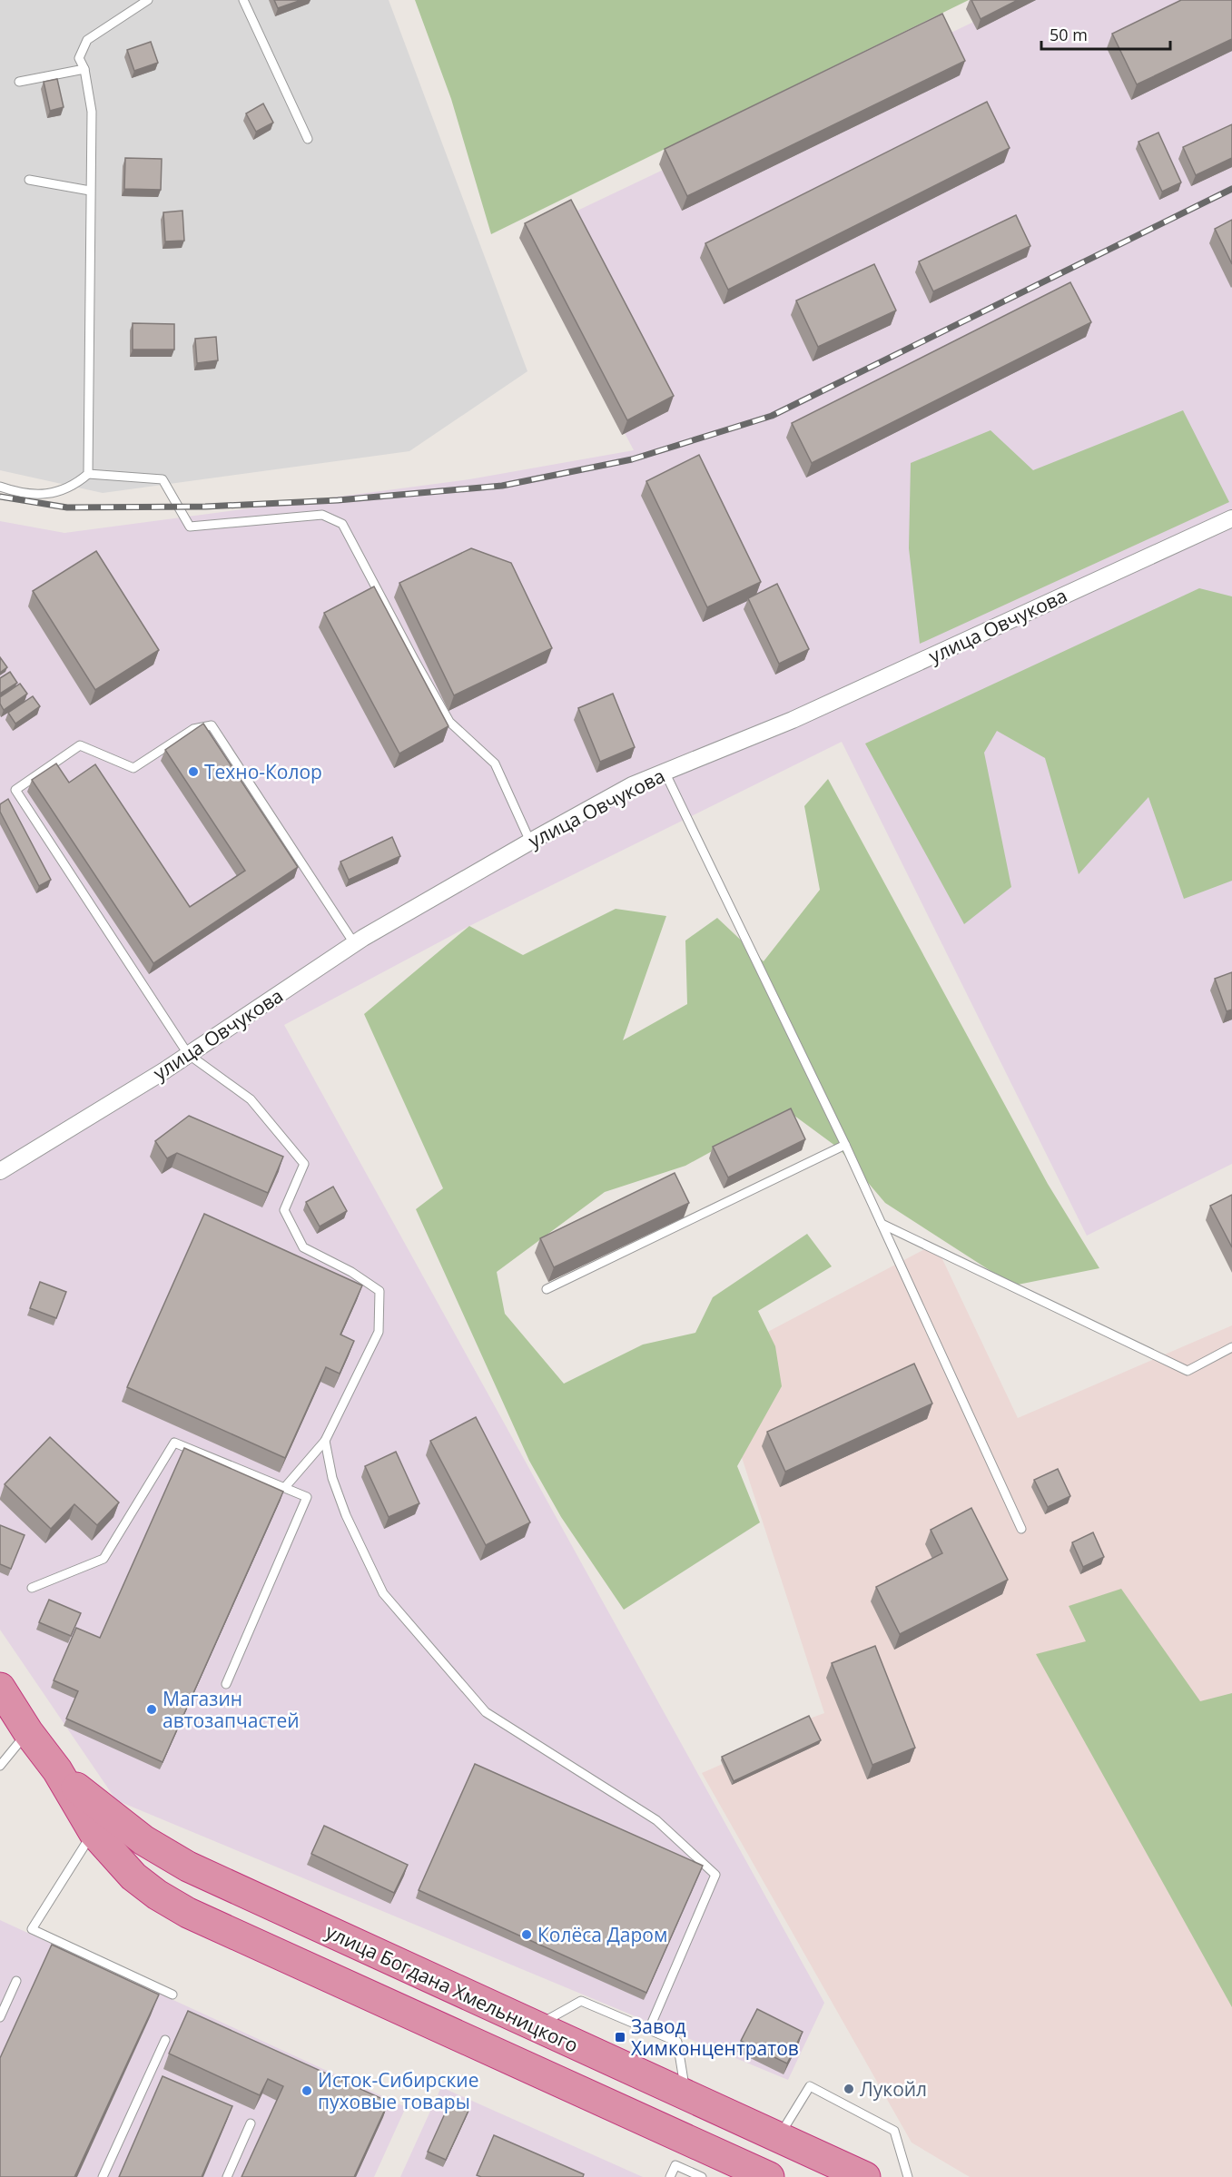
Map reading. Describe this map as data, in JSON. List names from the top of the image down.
{
  "streets": {
    "highway": ["улица Богдана Хмельницкого"],
    "street": ["улица Овчукова"]
  },
  "places": {
    "other": [
      "Техно-Колор",
      "Магазин автозапчастей",
      "Колёса Даром",
      "Лукойл",
      "Исток-Сибирские пуховые товары"
    ],
    "transit": ["Завод Химконцентратов"]
  },
  "scale_bar": "50 m"
}
